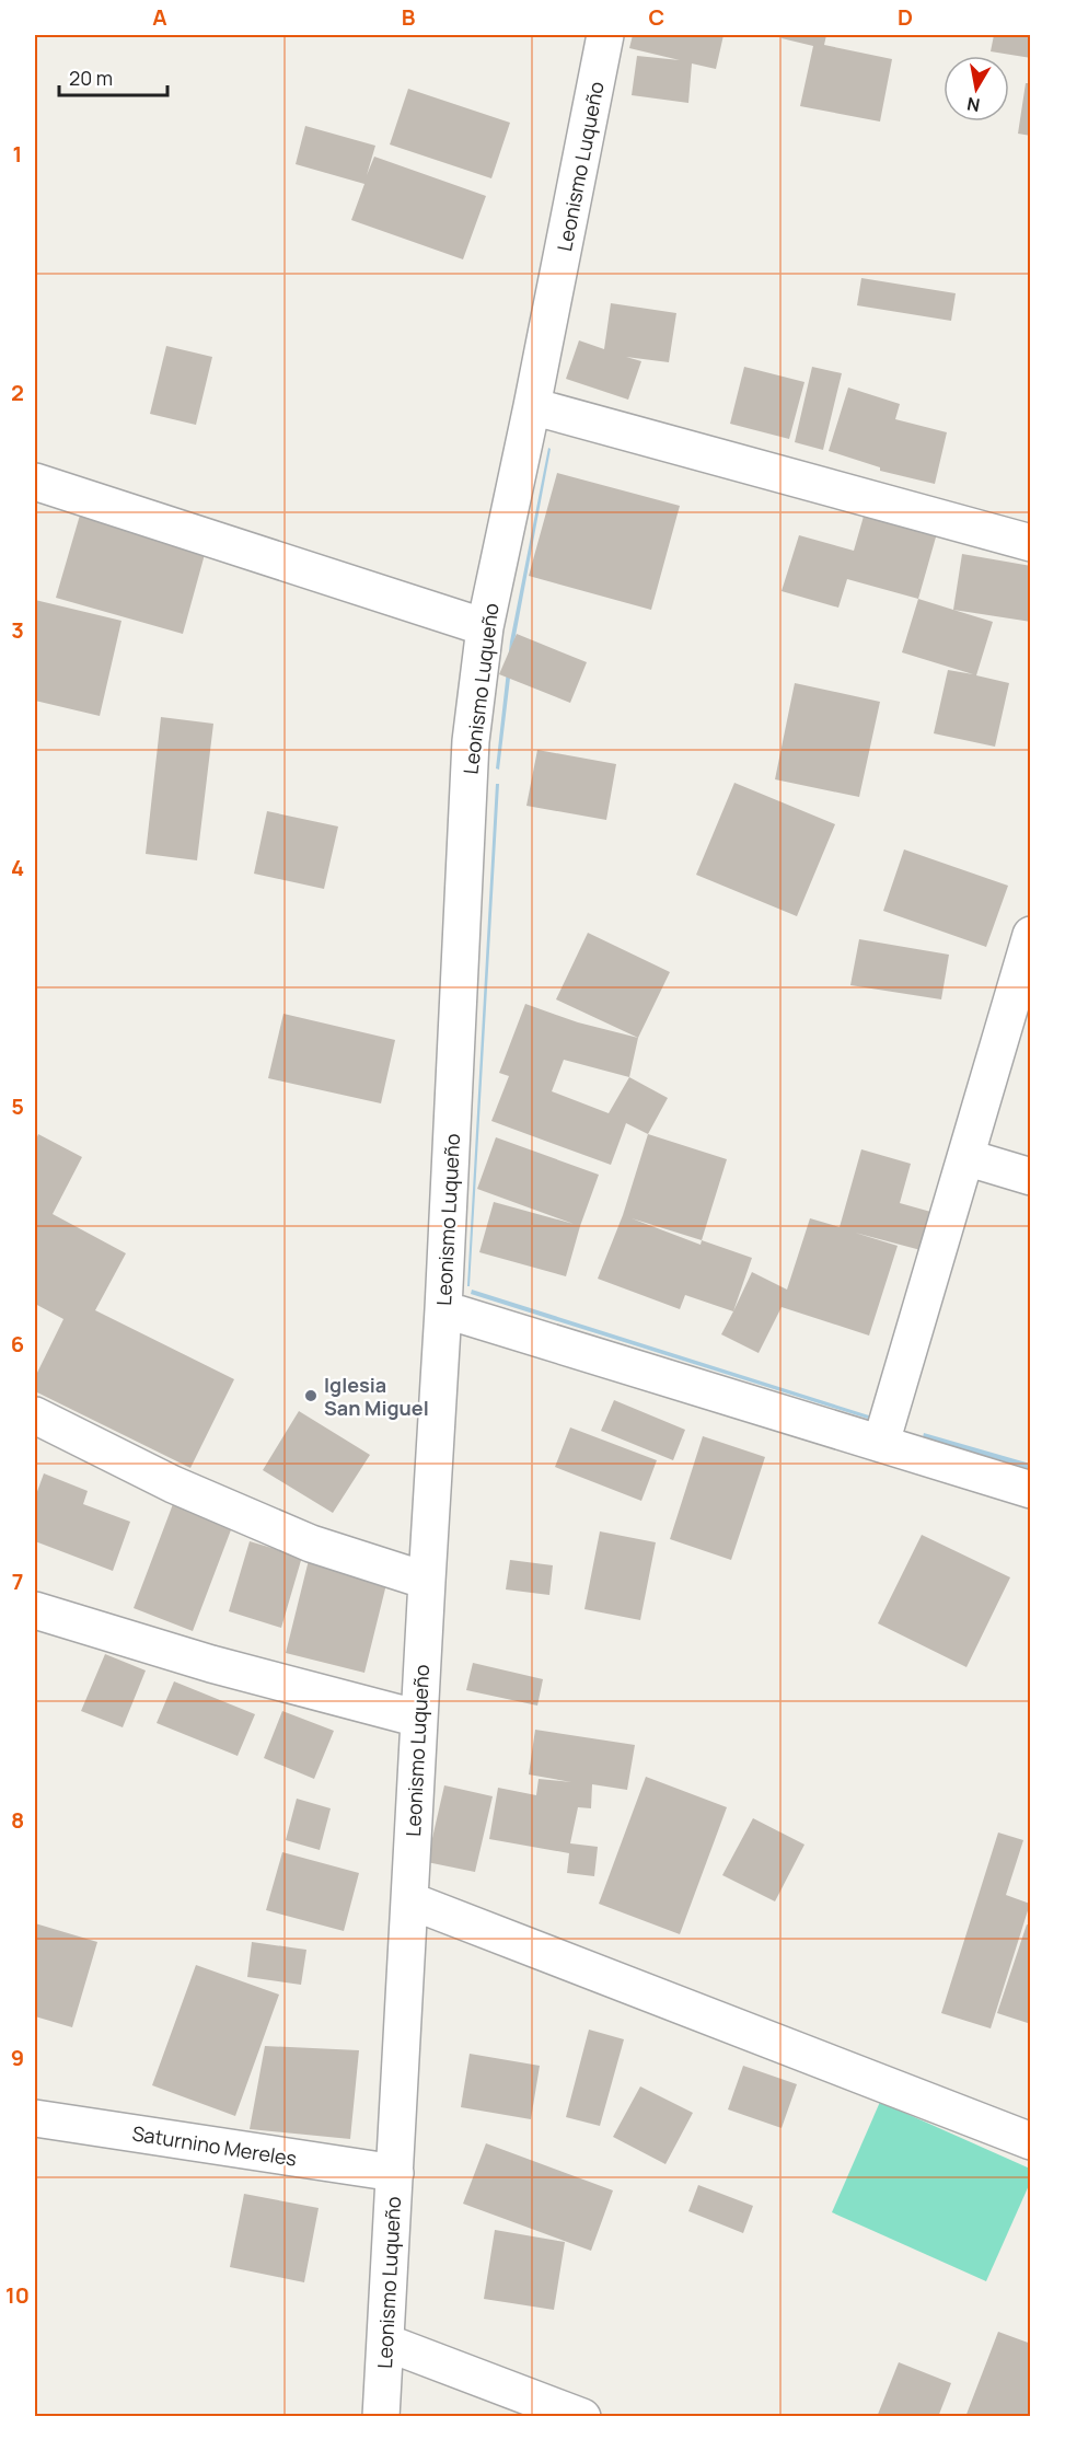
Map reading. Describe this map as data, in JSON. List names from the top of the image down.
{
  "streets": {
    "street": ["Leonismo Luqueño", "Saturnino Mereles"]
  },
  "crossings": [
    ["Leonismo Luqueño", "Saturnino Mereles"]
  ],
  "places": ["Iglesia San Miguel"],
  "scale_bar": "20 m",
  "north": "bottom",
  "grid": {
    "columns": [
      "A",
      "B",
      "C",
      "D"
    ],
    "rows": [
      "1",
      "2",
      "3",
      "4",
      "5",
      "6",
      "7",
      "8",
      "9",
      "10"
    ]
  }
}
